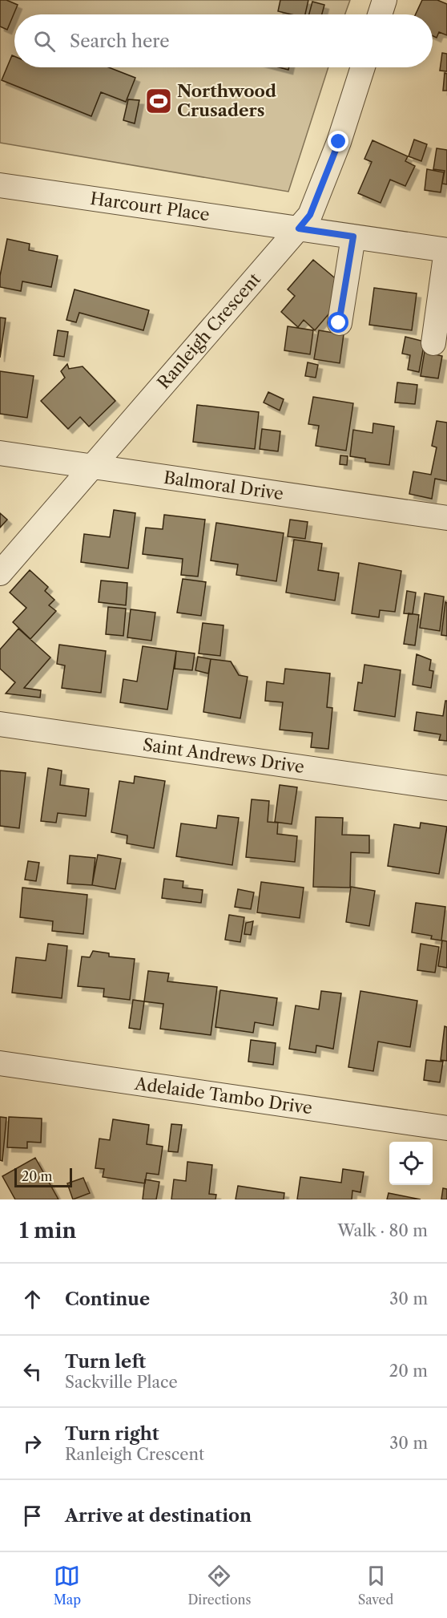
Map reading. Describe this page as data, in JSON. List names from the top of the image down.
{
  "streets": {
    "street": [
      "Harcourt Place",
      "Ranleigh Crescent",
      "Balmoral Drive",
      "Saint Andrews Drive",
      "Adelaide Tambo Drive"
    ]
  },
  "crossings": [
    ["Harcourt Place", "Ranleigh Crescent"],
    ["Ranleigh Crescent", "Balmoral Drive"]
  ],
  "places": {
    "sports": ["Northwood Crusaders"]
  },
  "scale_bar": "20 m",
  "page": {
    "search": "Search here",
    "scale": "20 m",
    "heading": ["1 min", "Walk · 80 m"],
    "list": [
      ["Continue", "30 m"],
      ["Turn left", "Sackville Place", "20 m"],
      ["Turn right", "Ranleigh Crescent", "30 m"],
      "Arrive at destination"
    ],
    "nav": ["Map", "Directions", "Saved"]
  }
}
